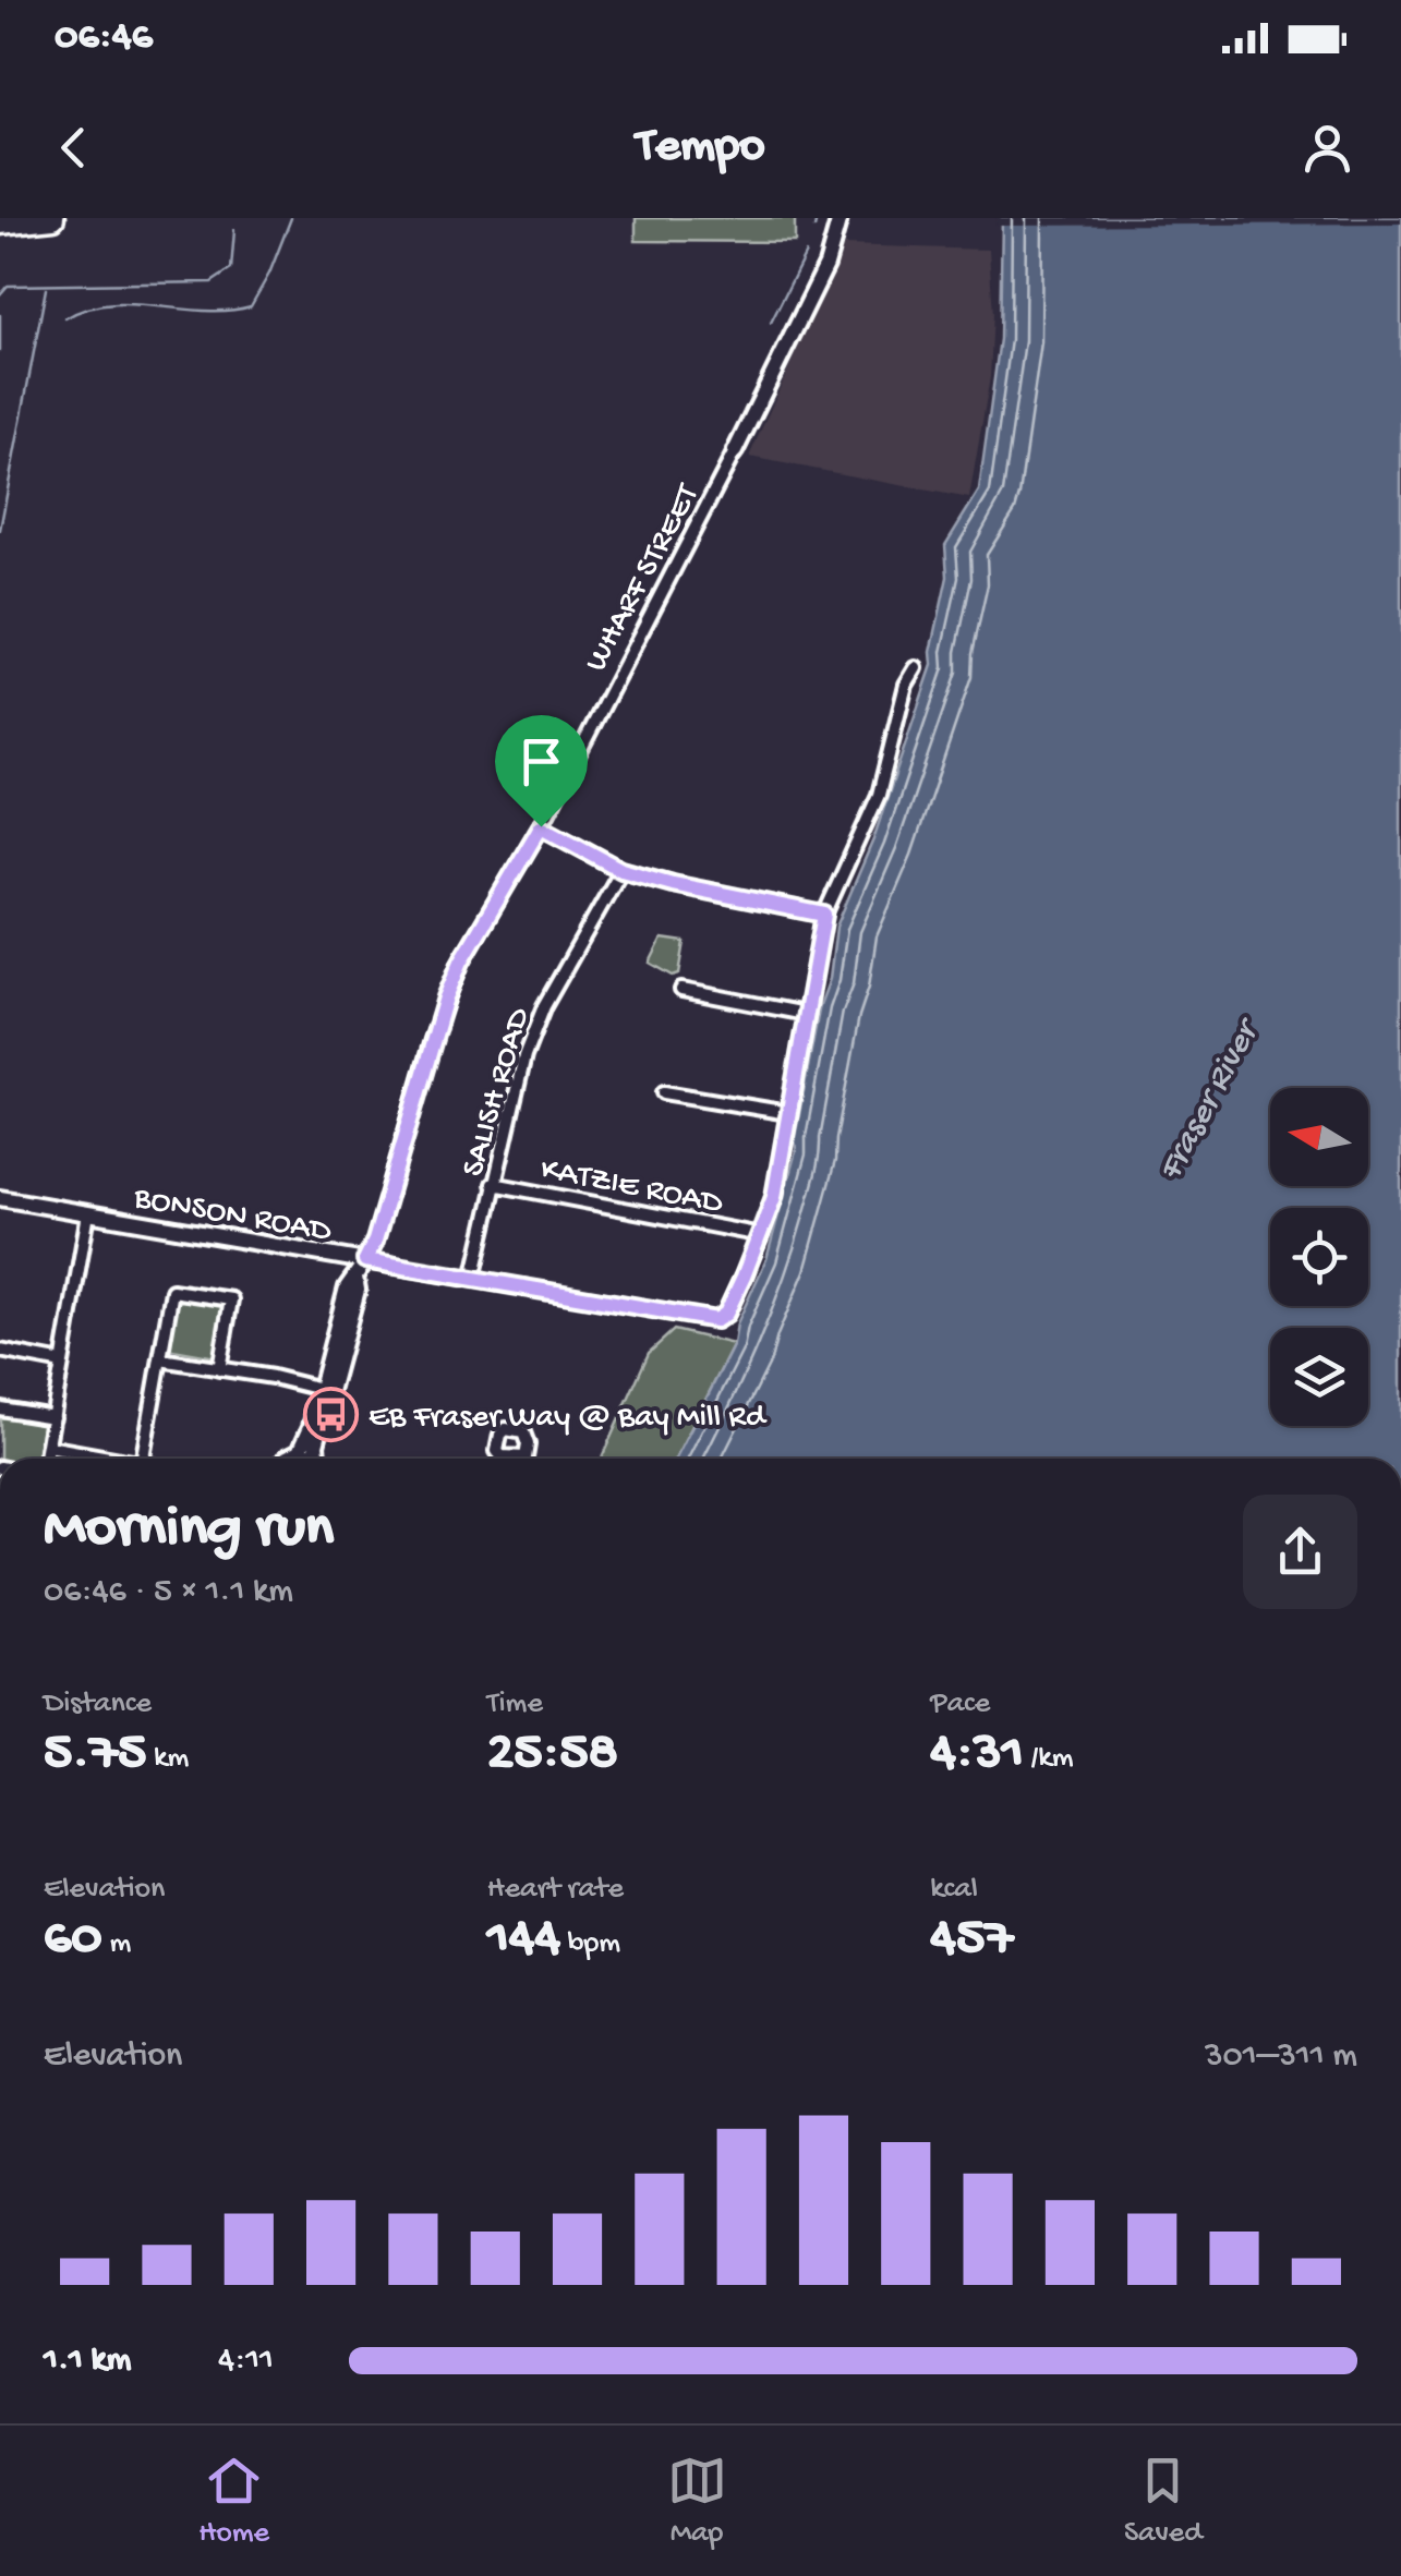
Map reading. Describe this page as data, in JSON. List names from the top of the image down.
{
  "streets": {
    "street": [
      "WHARF STREET",
      "SALISH ROAD",
      "KATZIE ROAD",
      "BONSON ROAD"
    ]
  },
  "crossings": [
    ["WHARF STREET", "BONSON ROAD"],
    ["SALISH ROAD", "KATZIE ROAD"],
    ["SALISH ROAD", "BONSON ROAD"],
    ["KATZIE ROAD", "BONSON ROAD"]
  ],
  "water": ["Fraser River"],
  "places": {
    "bus stop": ["EB Fraser Way @ Bay Mill Rd"]
  },
  "north": "left",
  "page": {
    "status": "06:46",
    "header": "Tempo",
    "heading": ["Morning run", "06:46 · 5 × 1.1 km"],
    "stats": [
      ["Distance", "5.75 km"],
      ["Time", "25:58"],
      ["Pace", "4:31 /km"],
      ["Elevation", "60 m"],
      ["Heart rate", "144 bpm"],
      ["kcal", "457"]
    ],
    "chart": ["Elevation", "301–311 m"],
    "list": [
      {
        "name": "1.1 km",
        "note": "4:11"
      }
    ],
    "tabs": ["Home", "Map", "Saved"]
  }
}
